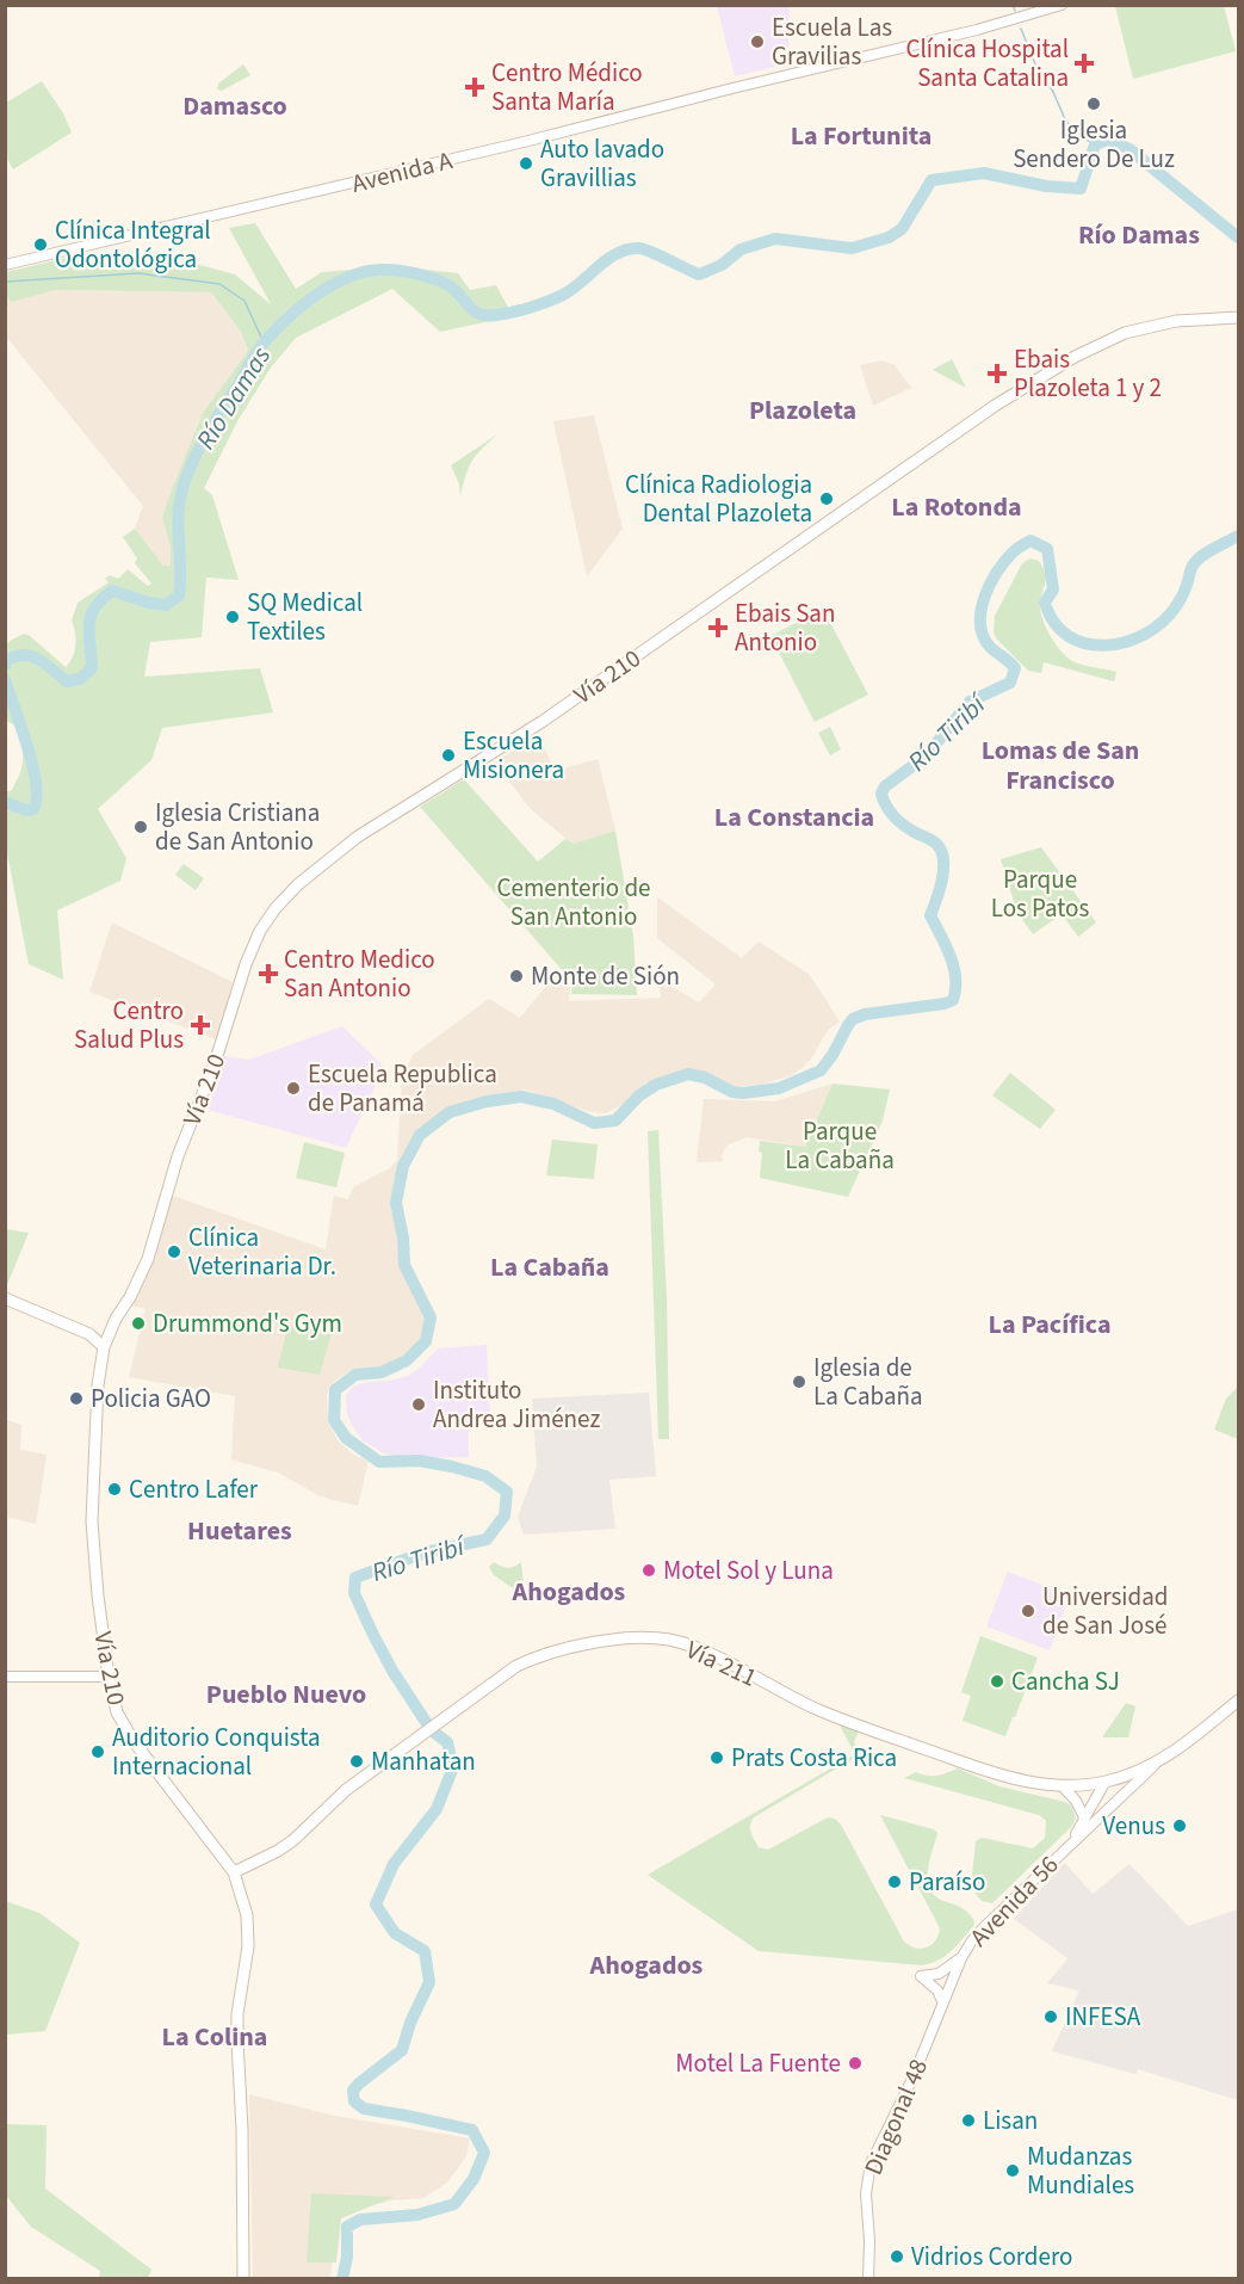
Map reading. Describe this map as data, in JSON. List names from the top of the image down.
{
  "streets": {
    "main road": ["Vía 210", "Vía 211"],
    "street": ["Avenida A", "Avenida 56", "Diagonal 48"]
  },
  "crossings": [
    ["Vía 210", "Vía 211"],
    ["Vía 211", "Avenida 56"],
    ["Avenida 56", "Diagonal 48"]
  ],
  "districts": [
    "Damasco",
    "La Fortunita",
    "Río Damas",
    "Plazoleta",
    "La Rotonda",
    "Lomas de San Francisco",
    "La Constancia",
    "La Cabaña",
    "La Pacífica",
    "Huetares",
    "Ahogados",
    "Pueblo Nuevo",
    "Ahogados",
    "La Colina"
  ],
  "water": ["Río Damas", "Río Tiribí"],
  "parks": ["Parque Los Patos", "Cementerio de San Antonio", "Parque La Cabaña"],
  "places": {
    "other": [
      "Escuela Las Gravilias",
      "Iglesia Sendero De Luz",
      "Auto lavado Gravillias",
      "Clínica Integral Odontológica",
      "Clínica Radiologia Dental Plazoleta",
      "SQ Medical Textiles",
      "Escuela Misionera",
      "Iglesia Cristiana de San Antonio",
      "Monte de Sión",
      "Escuela Republica de Panamá",
      "Clínica Veterinaria Dr.",
      "Drummond's Gym",
      "Iglesia de La Cabaña",
      "Policia GAO",
      "Instituto Andrea Jiménez",
      "Centro Lafer",
      "Motel Sol y Luna",
      "Universidad de San José",
      "Cancha SJ",
      "Auditorio Conquista Internacional",
      "Prats Costa Rica",
      "Manhatan",
      "Venus",
      "Paraíso",
      "INFESA",
      "Motel La Fuente",
      "Lisan",
      "Mudanzas Mundiales",
      "Vidrios Cordero"
    ],
    "health": [
      "Clínica Hospital Santa Catalina",
      "Centro Médico Santa María",
      "Ebais Plazoleta 1 y 2",
      "Ebais San Antonio",
      "Centro Medico San Antonio",
      "Centro Salud Plus"
    ]
  }
}
